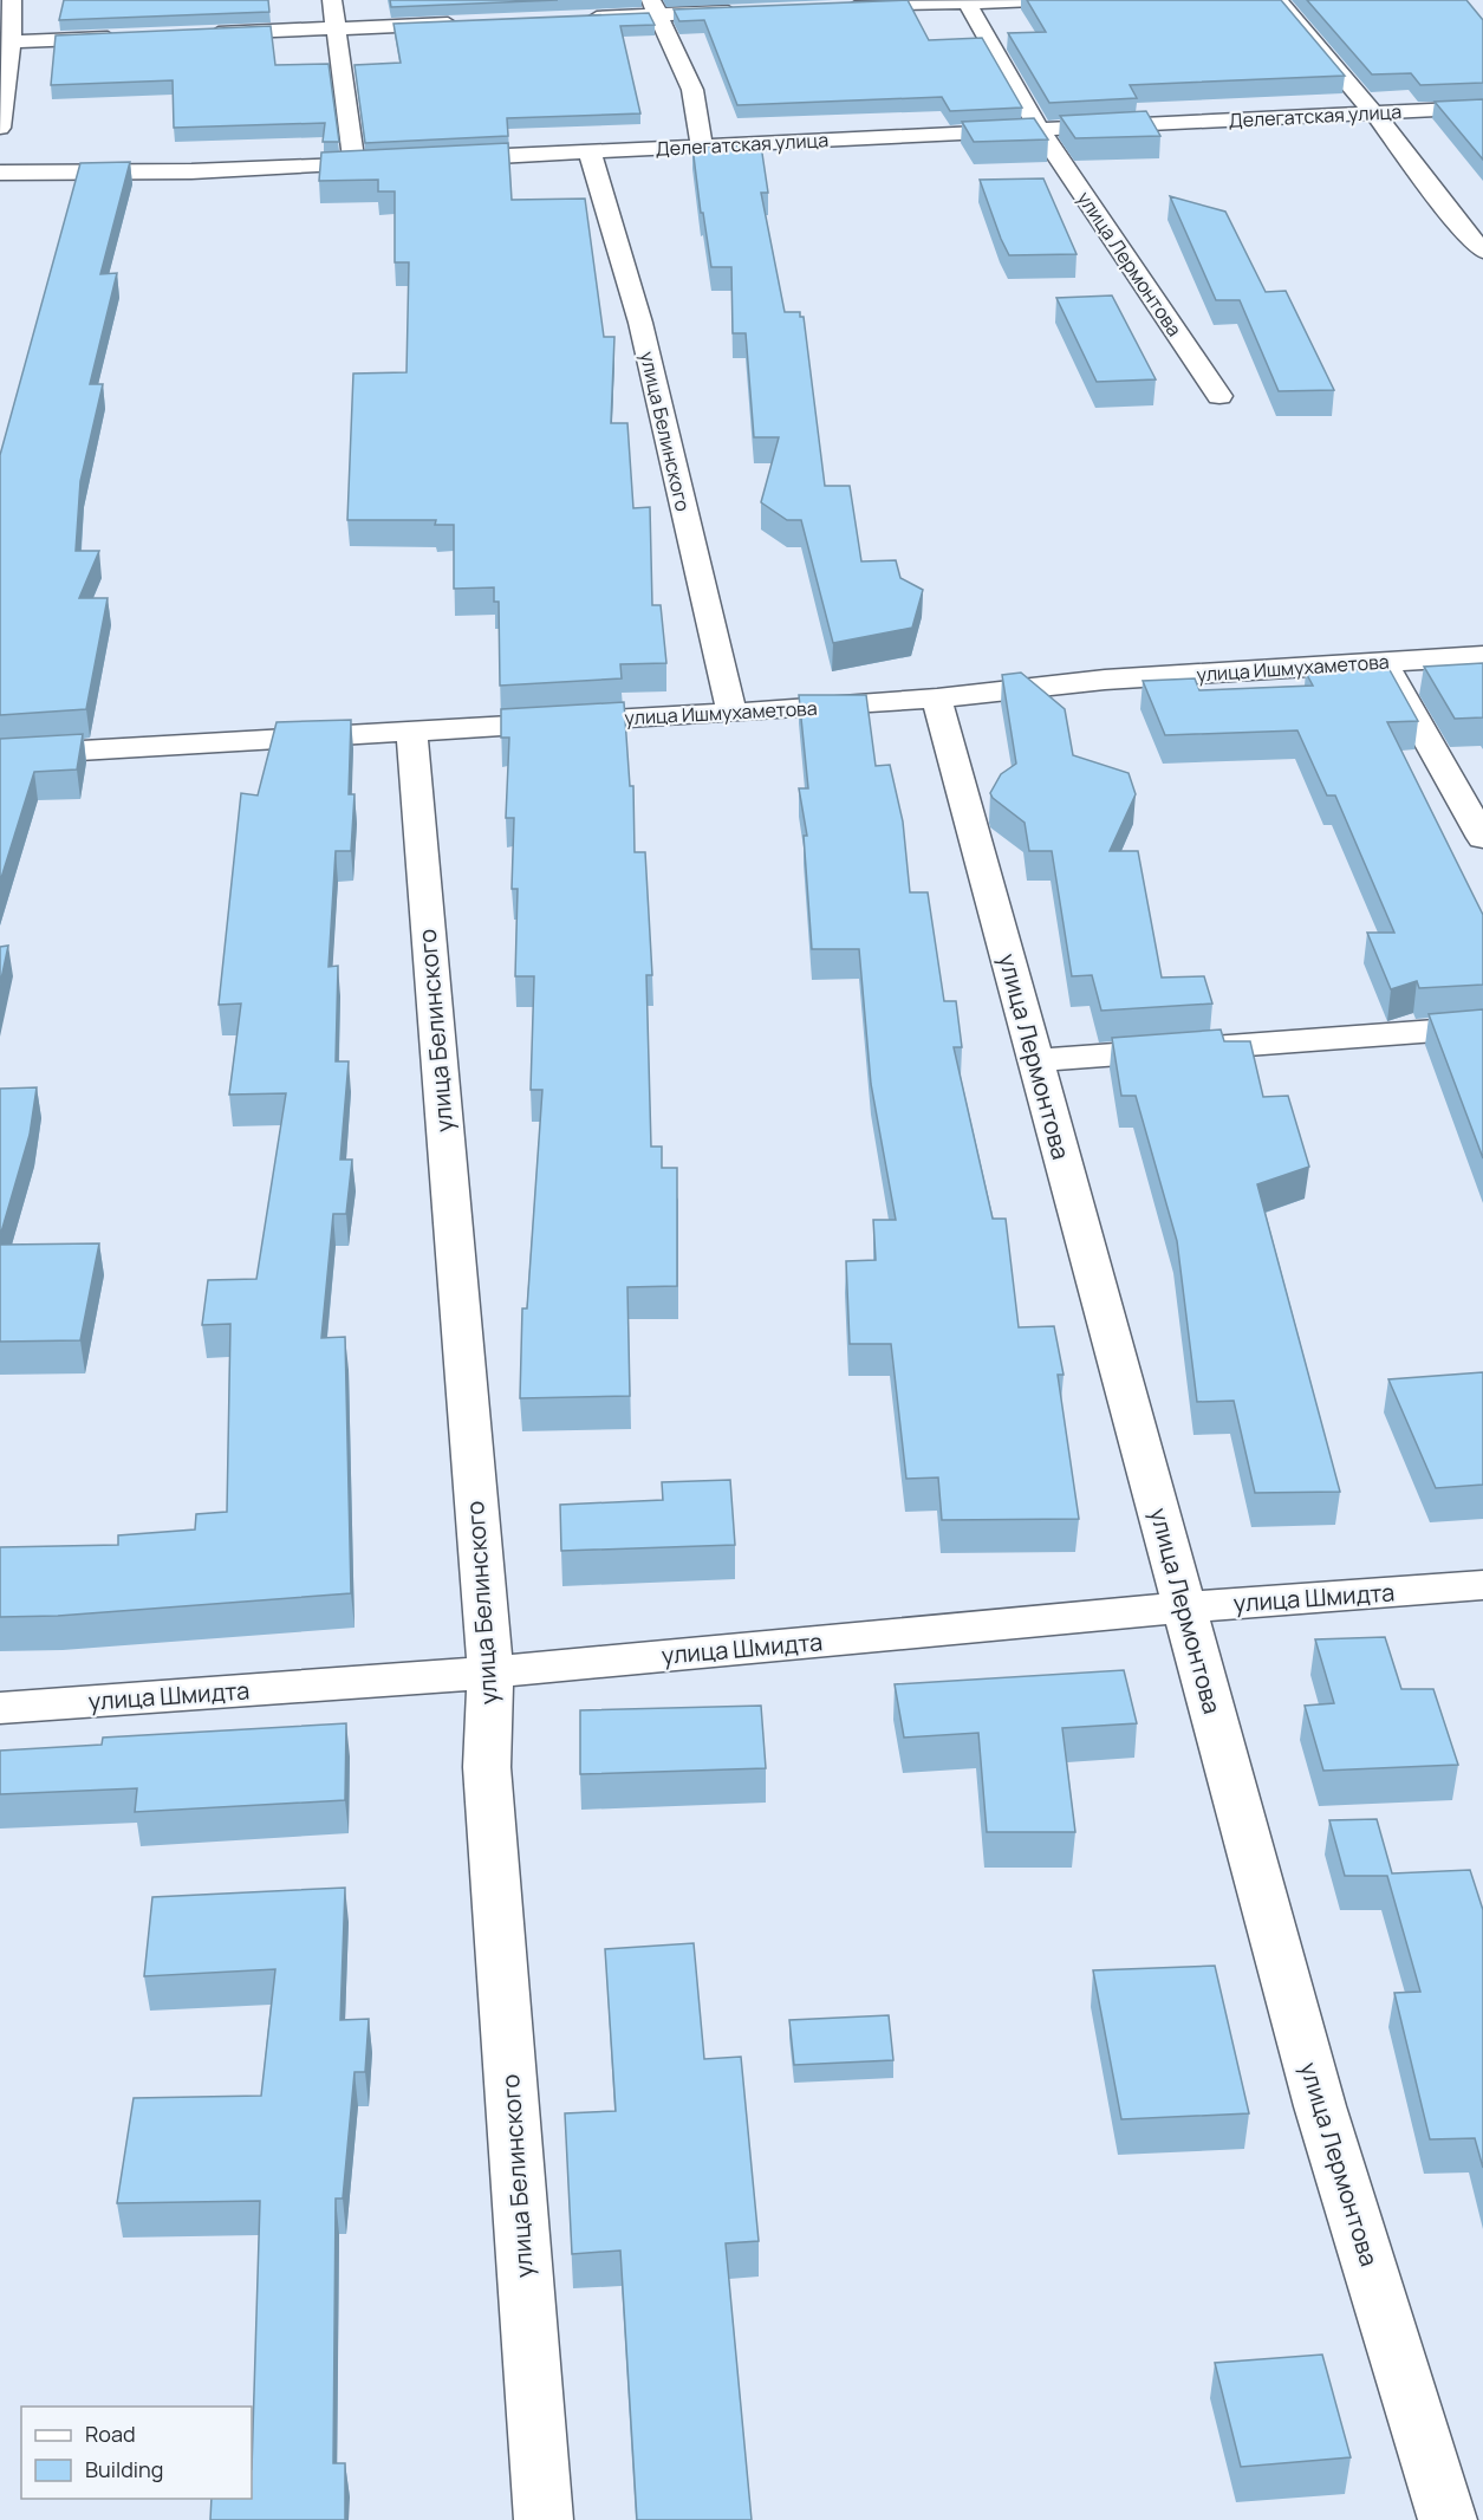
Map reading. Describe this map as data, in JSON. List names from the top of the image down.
{
  "streets": {
    "street": [
      "Делегатская улица",
      "улица Лермонтова",
      "улица Белинского",
      "улица Ишмухаметова",
      "улица Шмидта"
    ]
  },
  "crossings": [
    ["Делегатская улица", "улица Лермонтова"],
    ["Делегатская улица", "улица Белинского"],
    ["улица Лермонтова", "улица Ишмухаметова"],
    ["улица Лермонтова", "улица Шмидта"],
    ["улица Белинского", "улица Ишмухаметова"],
    ["улица Белинского", "улица Шмидта"]
  ],
  "legend": ["Road", "Building"]
}
